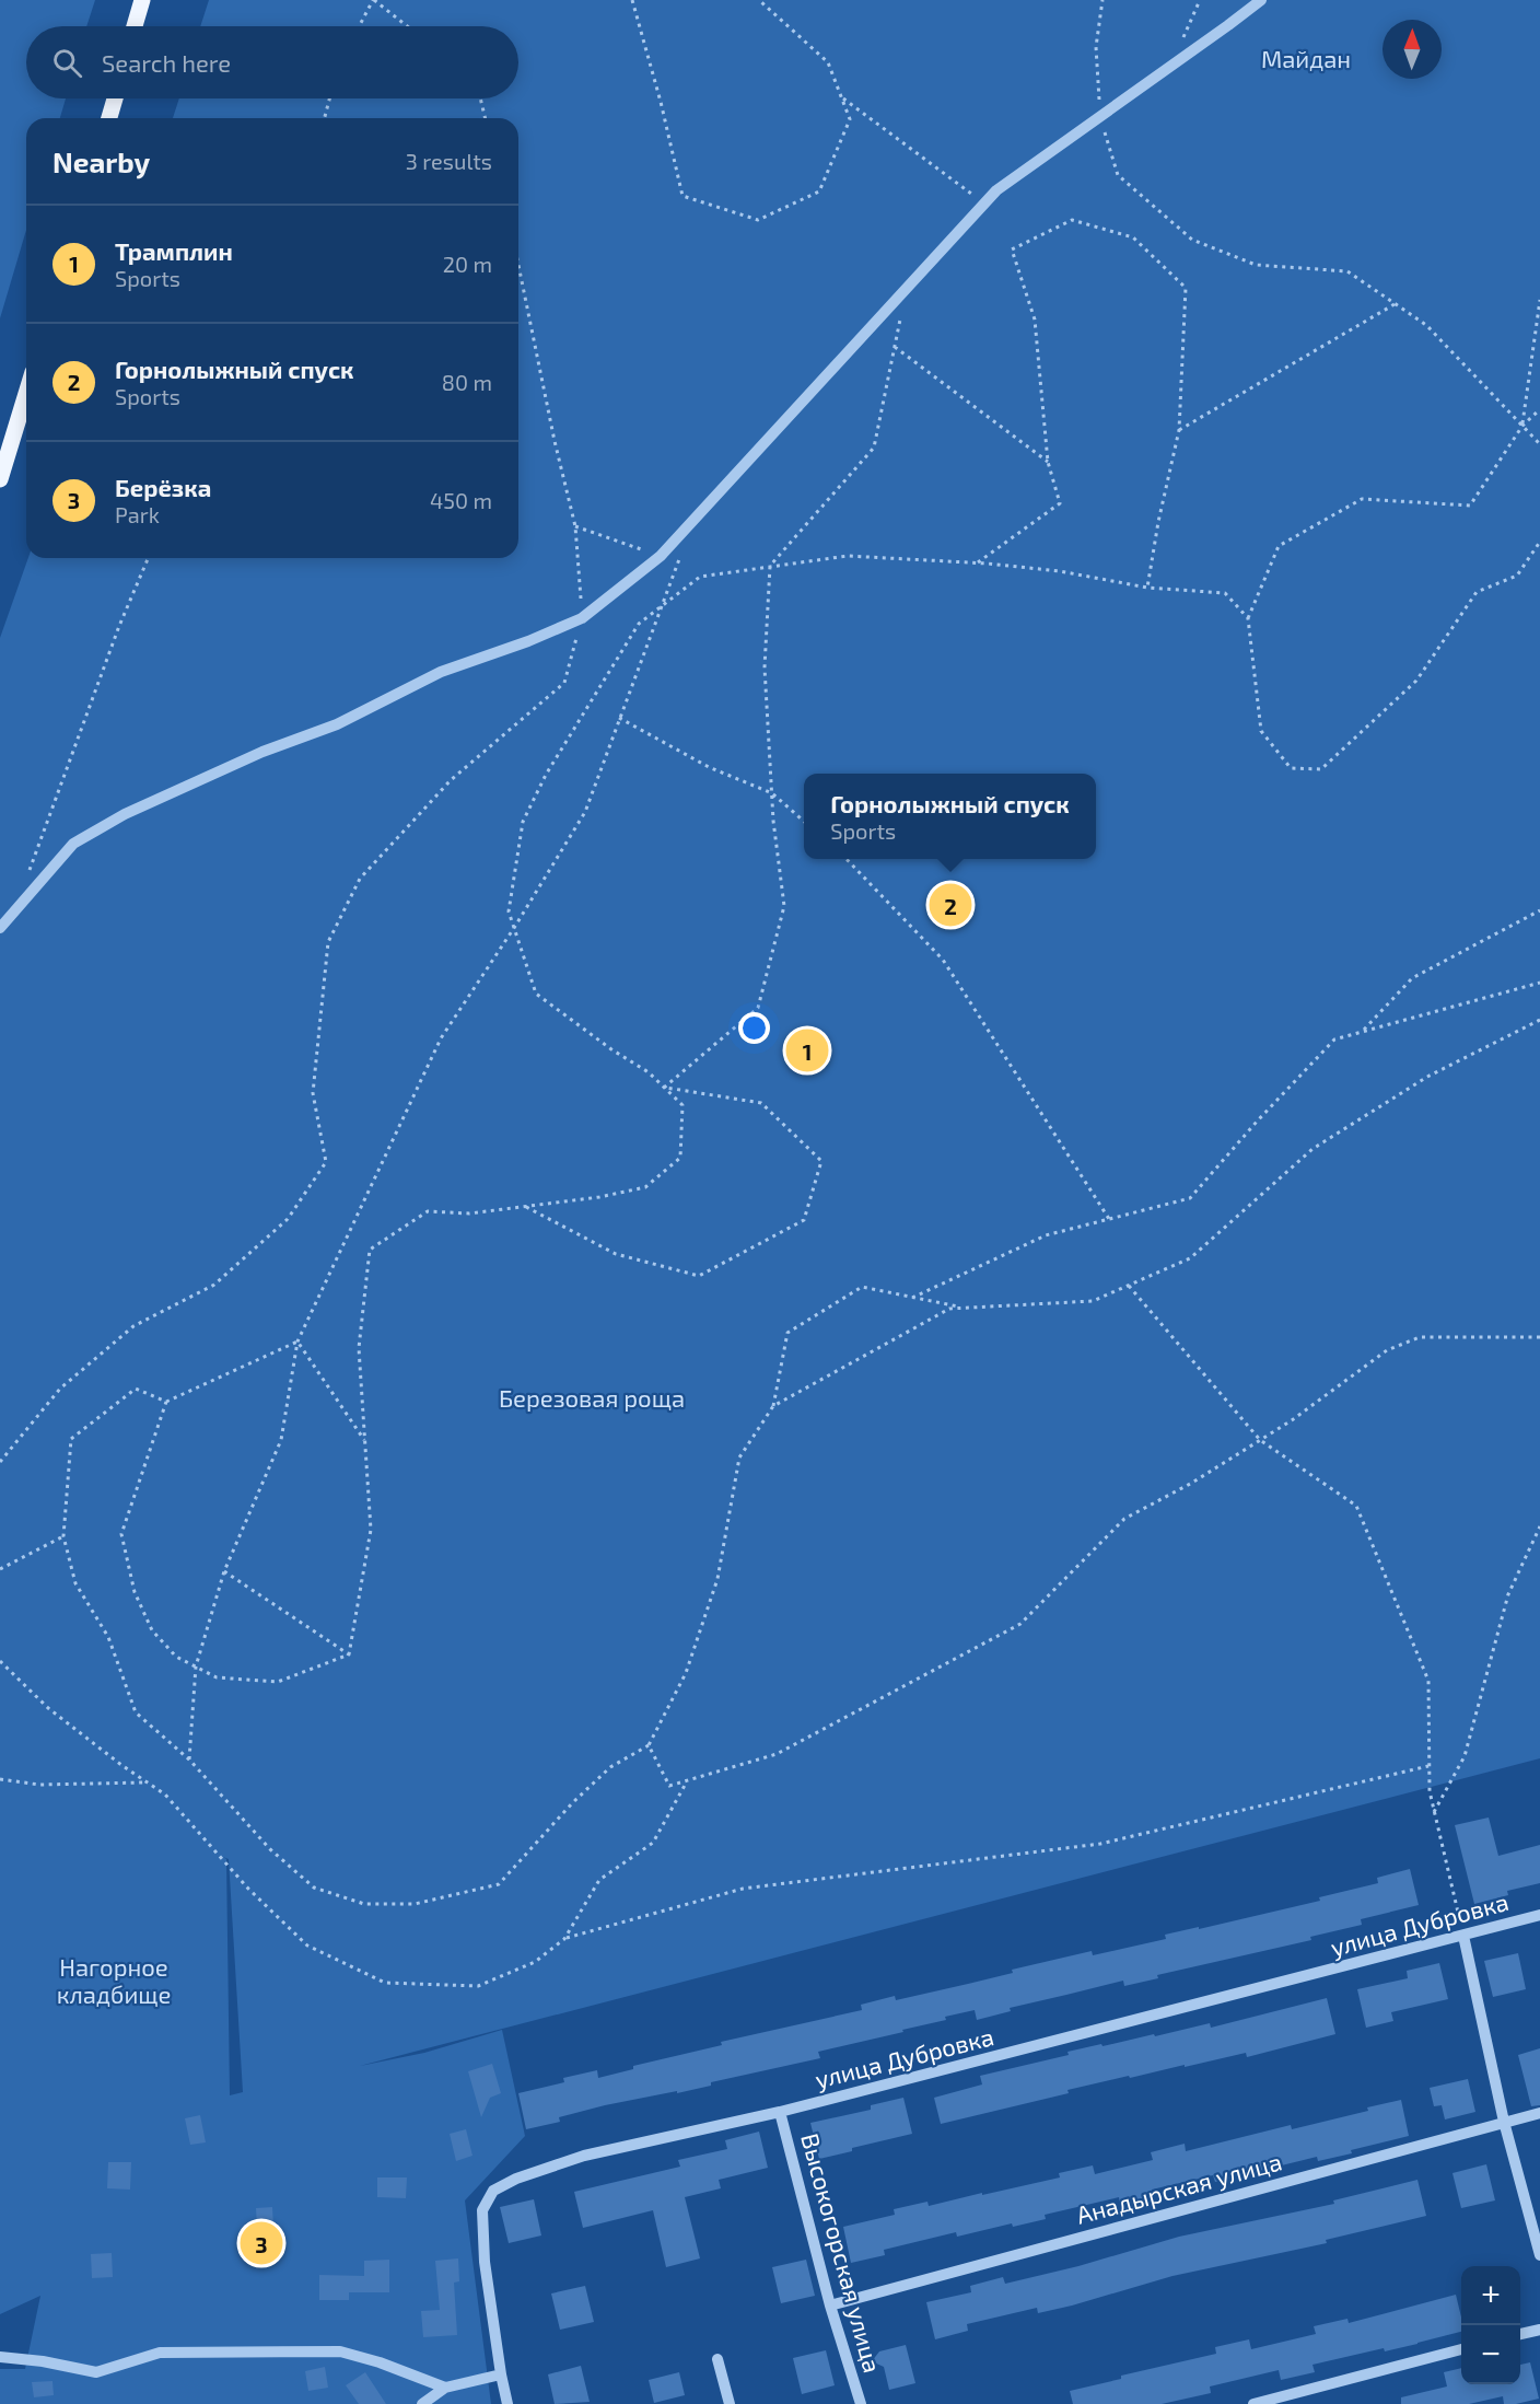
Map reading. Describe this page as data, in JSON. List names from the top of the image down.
{
  "streets": {
    "street": ["улица Дубровка", "Анадырская улица", "Высокогорская улица"]
  },
  "crossings": [
    ["улица Дубровка", "Высокогорская улица"],
    ["Анадырская улица", "Высокогорская улица"]
  ],
  "parks": ["Майдан", "Березовая роща", "Нагорное кладбище"],
  "north": "top",
  "page": {
    "search": "Search here",
    "heading": ["Nearby", "3 results"],
    "list": [
      {
        "mark": "1",
        "name": "Трамплин",
        "note": "Sports",
        "value": "20 m"
      },
      {
        "mark": "2",
        "name": "Горнолыжный спуск",
        "note": "Sports",
        "value": "80 m"
      },
      {
        "mark": "3",
        "name": "Берёзка",
        "note": "Park",
        "value": "450 m"
      }
    ],
    "popup": ["Горнолыжный спуск", "Sports"],
    "pins": ["2", "1", "3"],
    "map_buttons": ["+", "−"]
  }
}
